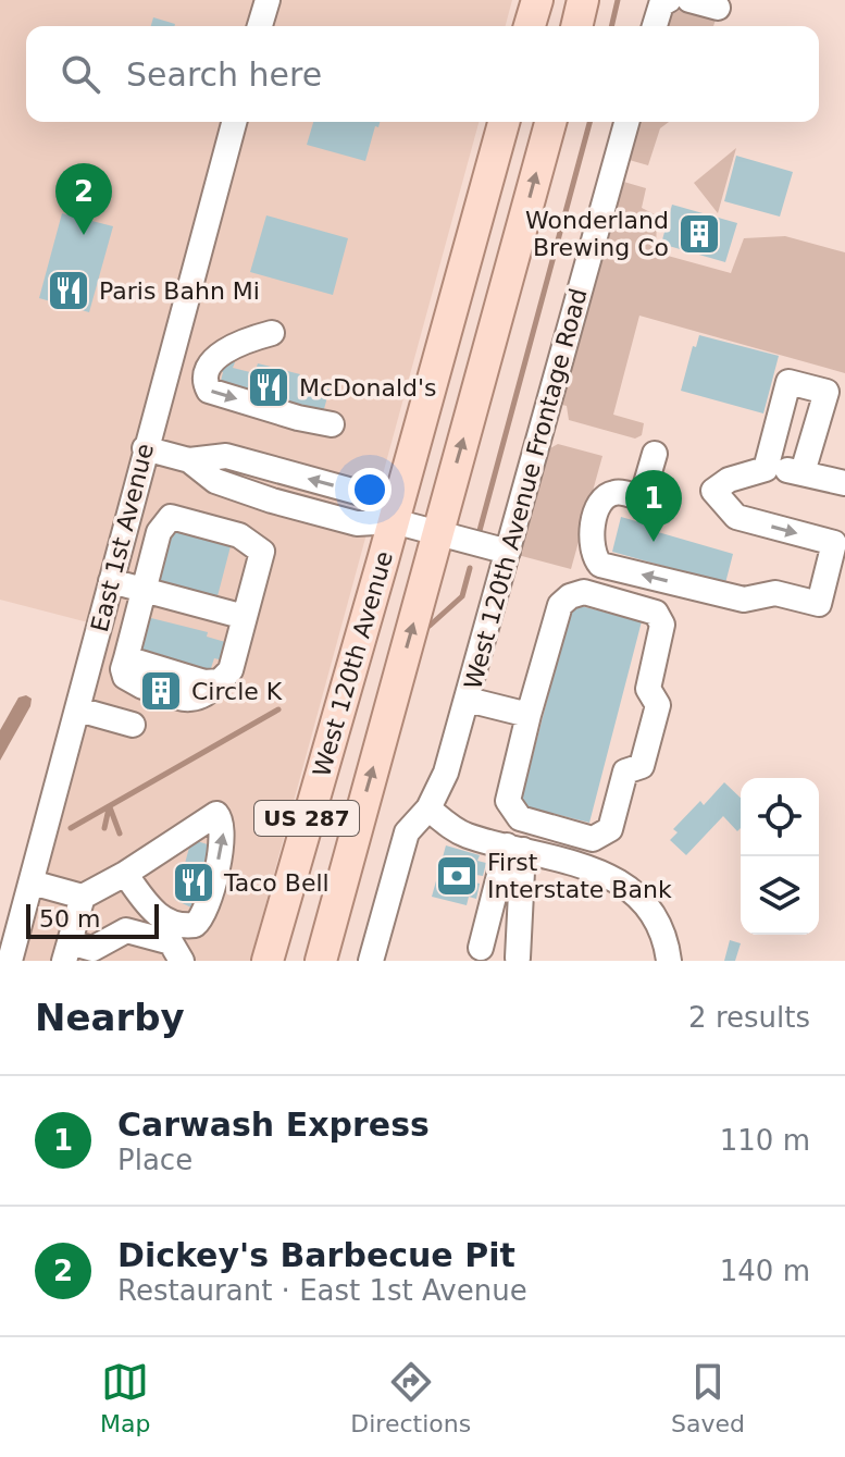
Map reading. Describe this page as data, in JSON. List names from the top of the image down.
{
  "streets": {
    "main road": ["West 120th Avenue", "US 287"],
    "street": ["West 120th Avenue Frontage Road", "East 1st Avenue"]
  },
  "places": {
    "building": ["Wonderland Brewing Co", "Circle K"],
    "restaurant": ["Paris Bahn Mi", "McDonald's", "Taco Bell"],
    "bank": ["First Interstate Bank"]
  },
  "scale_bar": "50 m",
  "page": {
    "search": "Search here",
    "pins": ["2", "1"],
    "scale": "50 m",
    "heading": ["Nearby", "2 results"],
    "list": [
      {
        "mark": "1",
        "name": "Carwash Express",
        "note": "Place",
        "value": "110 m"
      },
      {
        "mark": "2",
        "name": "Dickey's Barbecue Pit",
        "note": "Restaurant · East 1st Avenue",
        "value": "140 m"
      }
    ],
    "nav": ["Map", "Directions", "Saved"]
  }
}
